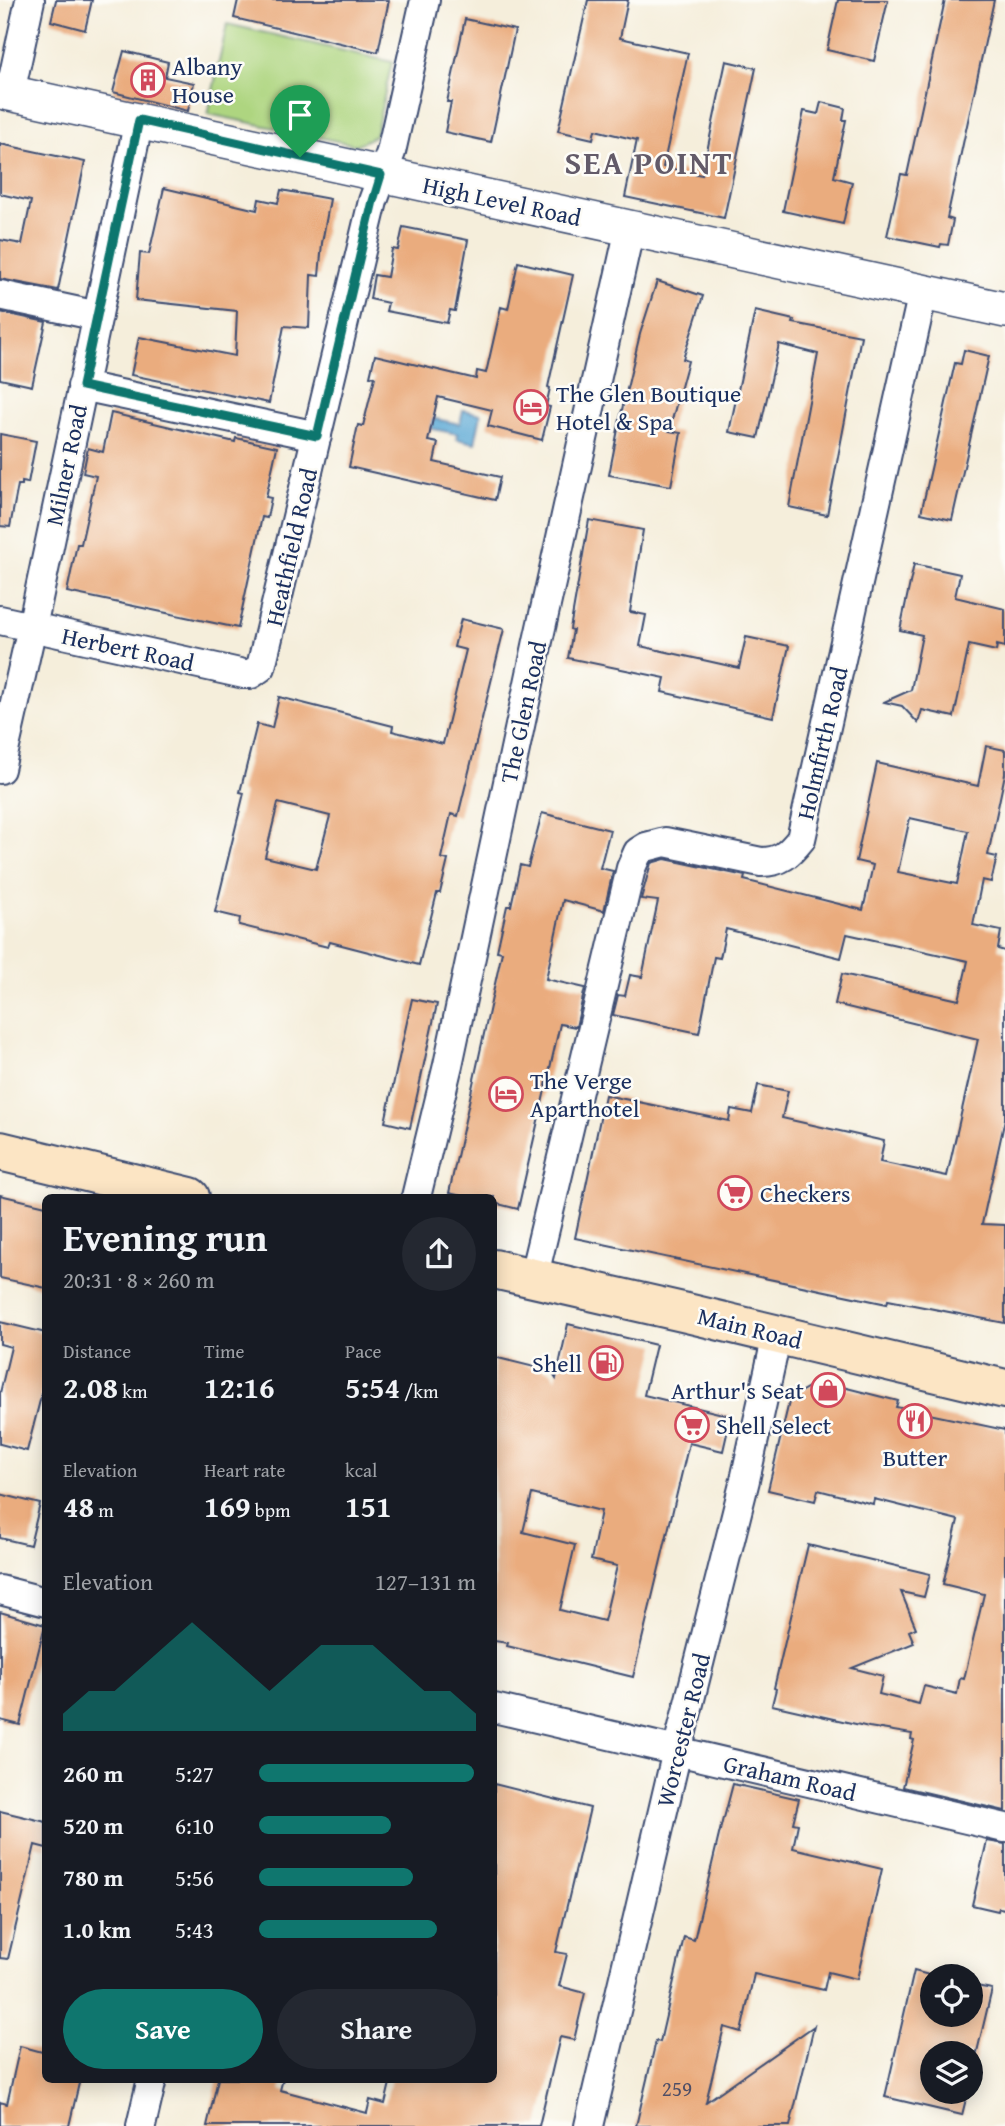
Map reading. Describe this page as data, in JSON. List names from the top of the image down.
{
  "streets": {
    "main road": ["Main Road"],
    "street": [
      "High Level Road",
      "Milner Road",
      "Heathfield Road",
      "Herbert Road",
      "The Glen Road",
      "Holmfirth Road",
      "Worcester Road",
      "Graham Road"
    ]
  },
  "crossings": [
    ["High Level Road", "Milner Road"],
    ["High Level Road", "Heathfield Road"],
    ["High Level Road", "The Glen Road"],
    ["High Level Road", "Holmfirth Road"],
    ["Milner Road", "Herbert Road"],
    ["Heathfield Road", "Herbert Road"],
    ["Holmfirth Road", "Main Road"],
    ["Main Road", "Worcester Road"],
    ["Worcester Road", "Graham Road"]
  ],
  "districts": ["SEA POINT"],
  "places": {
    "building": ["Albany House"],
    "hotel": ["The Glen Boutique Hotel & Spa", "The Verge Aparthotel"],
    "supermarket": ["Checkers", "Shell Select"],
    "fuel station": ["Shell"],
    "shop": ["Arthur's Seat"],
    "restaurant": ["Butter"]
  },
  "house_numbers": ["259"],
  "page": {
    "heading": ["Evening run", "20:31 · 8 × 260 m"],
    "stats": [
      ["Distance", "2.08 km"],
      ["Time", "12:16"],
      ["Pace", "5:54 /km"],
      ["Elevation", "48 m"],
      ["Heart rate", "169 bpm"],
      ["kcal", "151"]
    ],
    "chart": ["Elevation", "127–131 m"],
    "list": [
      {
        "name": "260 m",
        "note": "5:27"
      },
      {
        "name": "520 m",
        "note": "6:10"
      },
      {
        "name": "780 m",
        "note": "5:56"
      },
      {
        "name": "1.0 km",
        "note": "5:43"
      }
    ],
    "buttons": ["Save", "Share"]
  }
}
